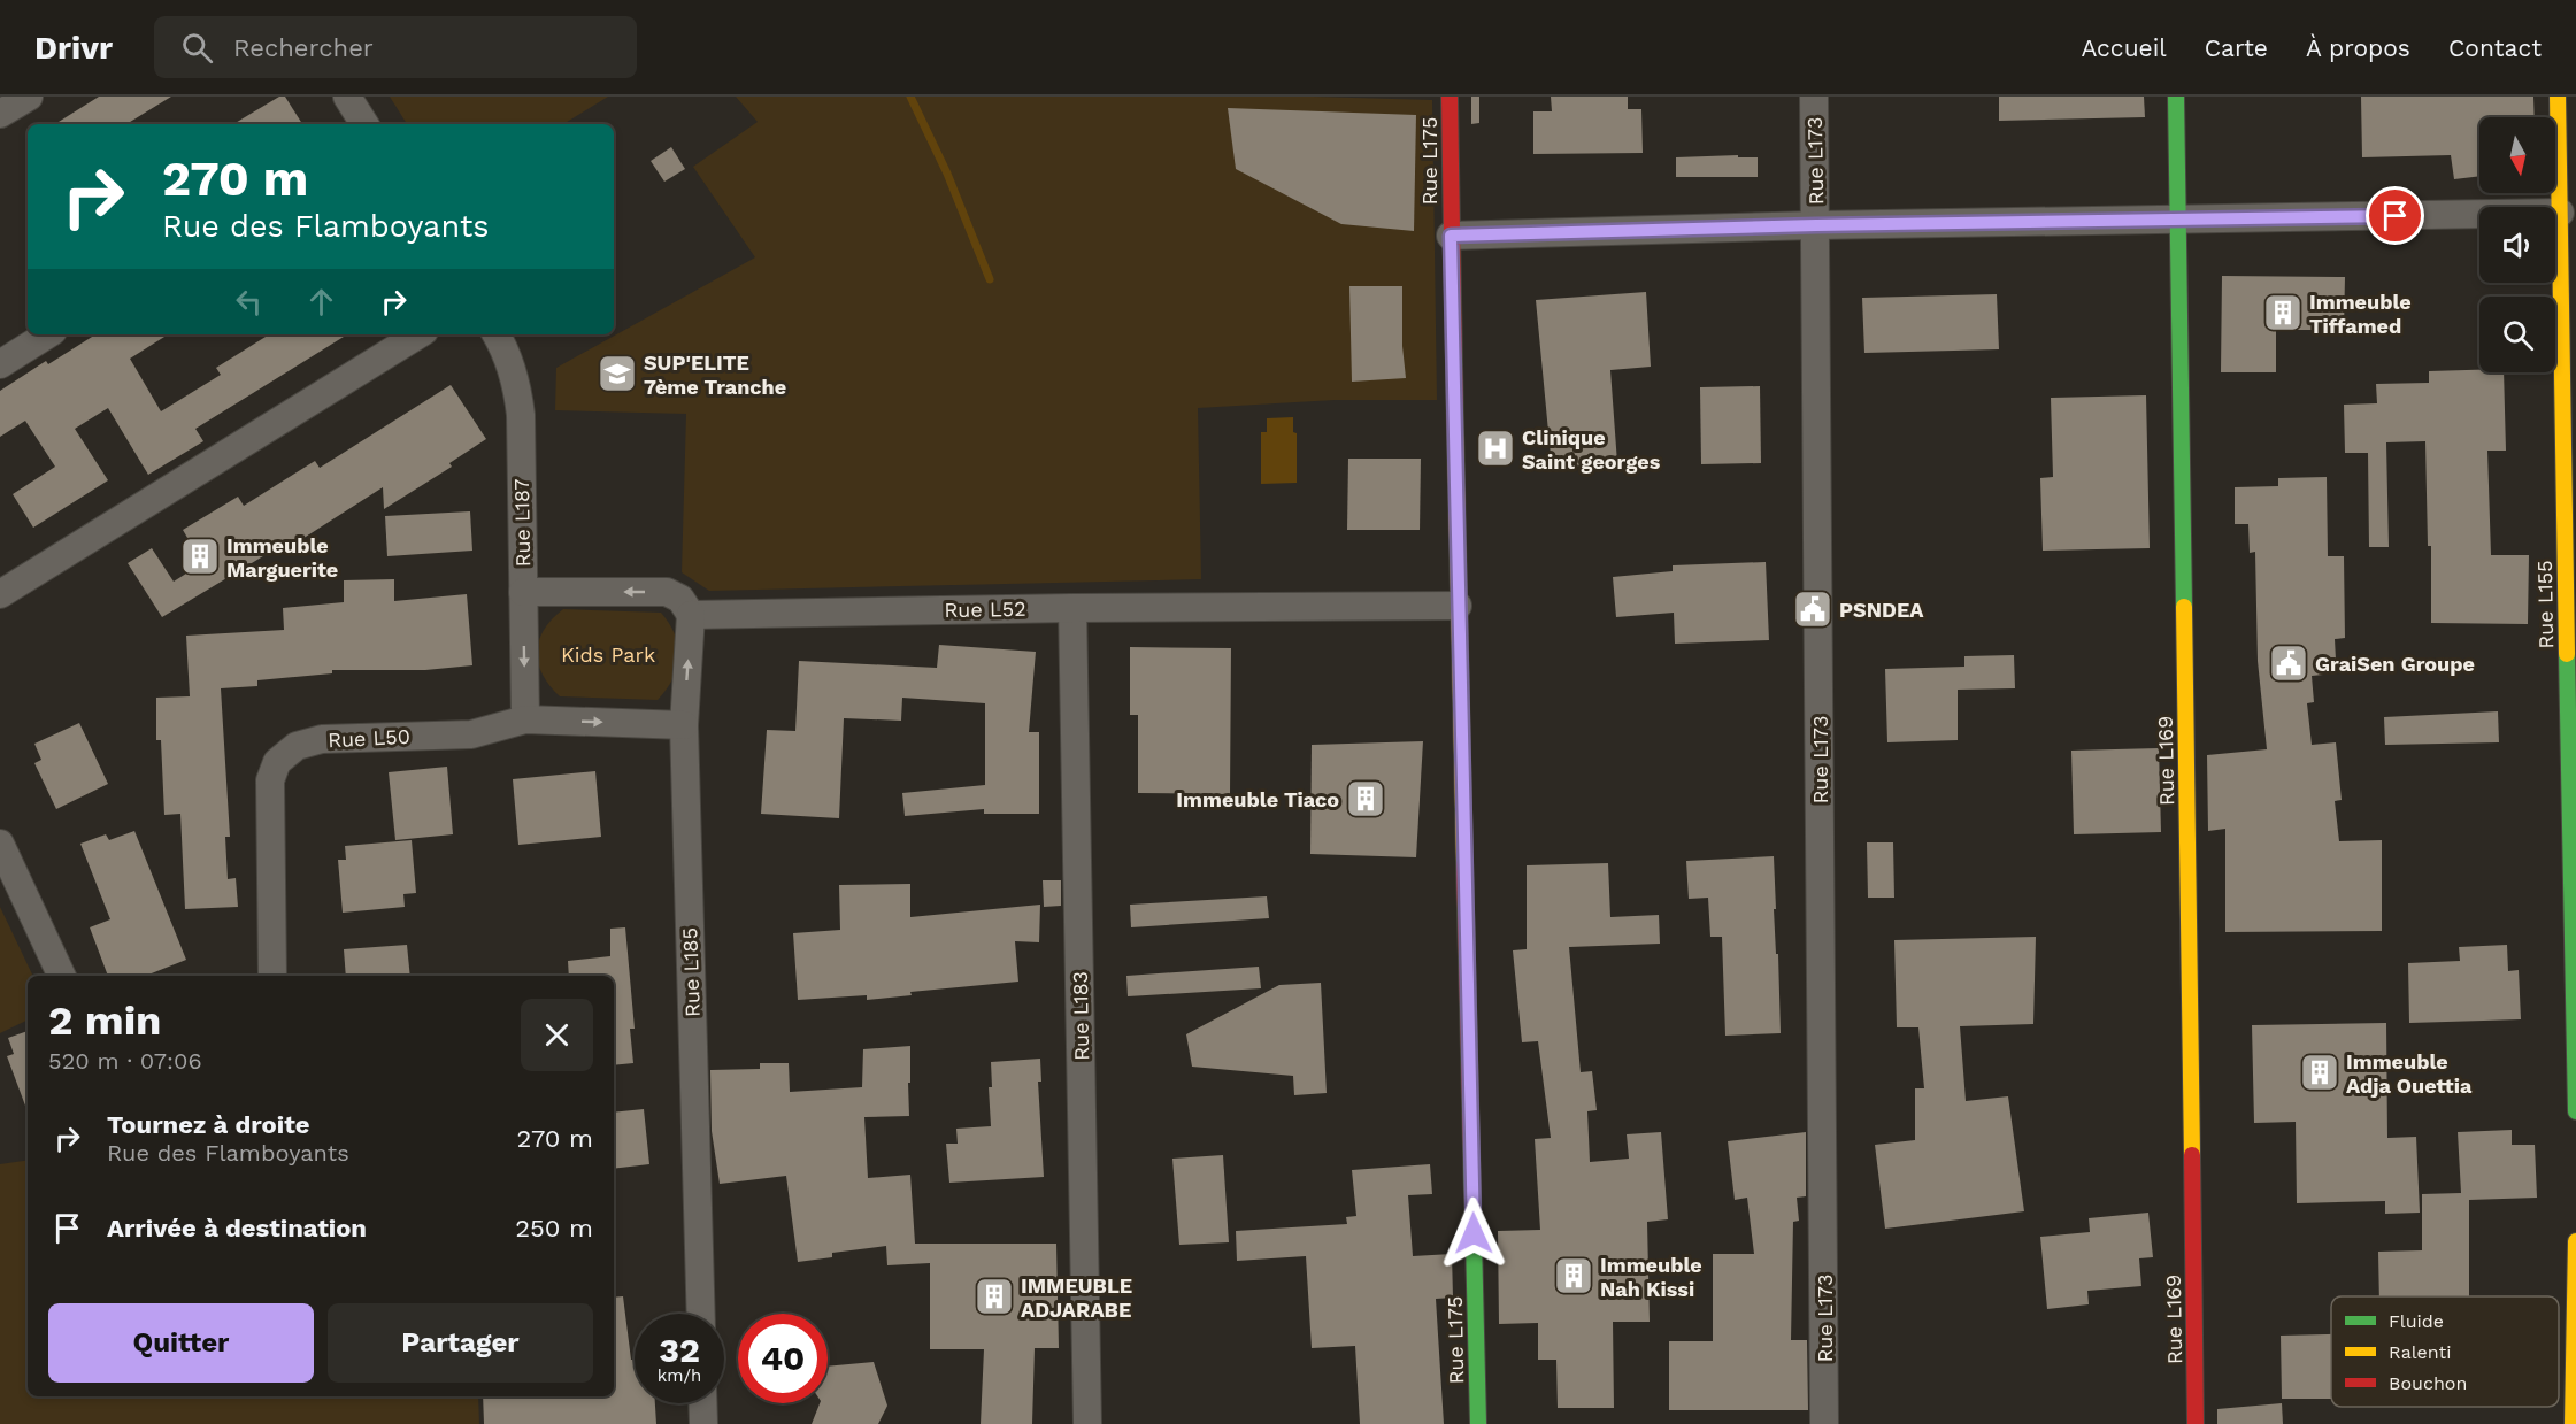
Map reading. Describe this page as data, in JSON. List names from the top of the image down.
{
  "streets": {
    "street": [
      "Rue L175",
      "Rue L173",
      "Rue L187",
      "Rue L155",
      "Rue L52",
      "Rue L50",
      "Rue L169",
      "Rue L185",
      "Rue L183"
    ]
  },
  "crossings": [
    ["Rue L175", "Rue L52"],
    ["Rue L187", "Rue L50"],
    ["Rue L52", "Rue L185"],
    ["Rue L52", "Rue L183"],
    ["Rue L50", "Rue L185"]
  ],
  "parks": ["Kids Park"],
  "places": {
    "building": [
      "Immeuble Tiffamed",
      "Immeuble Marguerite",
      "Immeuble Tiaco",
      "Immeuble Adja Ouettia",
      "Immeuble Nah Kissi",
      "IMMEUBLE ADJARABE"
    ],
    "school or university": ["SUP'ELITE 7ème Tranche"],
    "hospital": ["Clinique Saint georges"],
    "public building": ["PSNDEA", "GraiSen Groupe"]
  },
  "legend": ["Fluide", "Ralenti", "Bouchon"],
  "north": "bottom",
  "page": {
    "header": "Drivr",
    "search": "Rechercher",
    "nav": [
      "Accueil",
      "Carte",
      "À propos",
      "Contact"
    ],
    "turn": ["270 m", "Rue des Flamboyants"],
    "heading": ["2 min", "520 m · 07:06"],
    "list": [
      {
        "name": "Tournez à droite",
        "note": "Rue des Flamboyants",
        "value": "270 m"
      },
      {
        "name": "Arrivée à destination",
        "value": "250 m"
      }
    ],
    "buttons": ["Quitter", "Partager"],
    "speed": "32 km/h",
    "limit": "40"
  }
}
